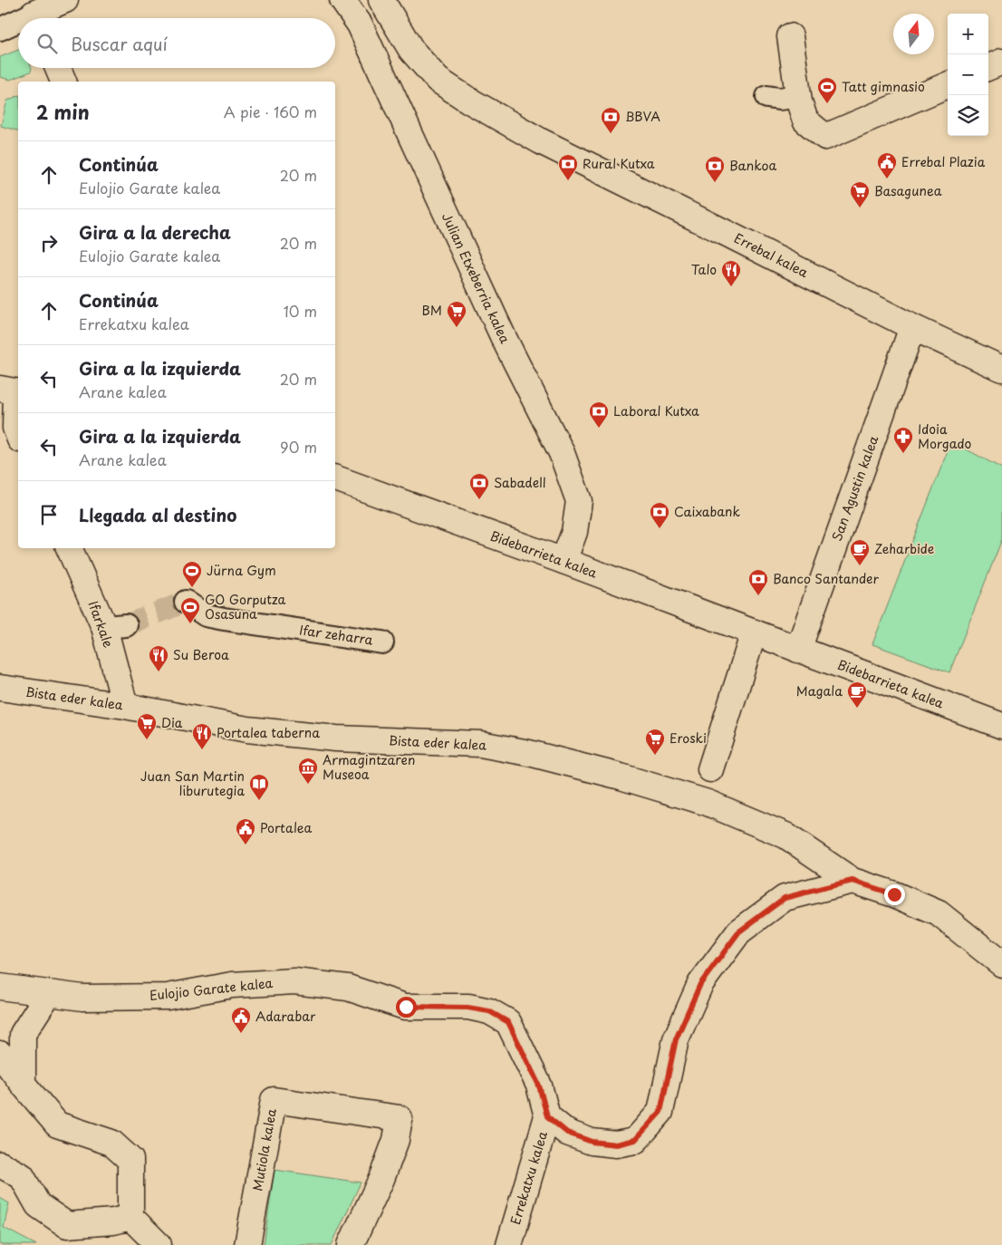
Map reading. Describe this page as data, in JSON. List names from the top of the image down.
{
  "streets": {
    "street": [
      "Errebal kalea",
      "Julian Etxeberria kalea",
      "San Agustin kalea",
      "Bidebarrieta kalea",
      "Ifarkale",
      "Ifar zeharra",
      "Bista eder kalea",
      "Eulojio Garate kalea",
      "Mutiola kalea",
      "Errekatxu kalea"
    ]
  },
  "crossings": [
    ["Errebal kalea", "San Agustin kalea"],
    ["Julian Etxeberria kalea", "Bidebarrieta kalea"],
    ["San Agustin kalea", "Bidebarrieta kalea"],
    ["Ifarkale", "Bista eder kalea"],
    ["Eulojio Garate kalea", "Errekatxu kalea"]
  ],
  "places": {
    "sports": ["Tatt gimnasio", "Jürna Gym", "GO Gorputza Osasuna"],
    "bank": [
      "BBVA",
      "Rural Kutxa",
      "Bankoa",
      "Laboral Kutxa",
      "Sabadell",
      "Caixabank",
      "Banco Santander"
    ],
    "public building": ["Errebal Plazia", "Portalea", "Adarabar"],
    "supermarket": [
      "Basagunea",
      "BM",
      "Dia",
      "Eroski"
    ],
    "restaurant": ["Talo", "Su Beroa", "Portalea taberna"],
    "pharmacy": ["Idoia Morgado"],
    "cafe": ["Zeharbide", "Magala"],
    "museum": ["Armagintzaren Museoa"],
    "library": ["Juan San Martin liburutegia"]
  },
  "north": "top",
  "page": {
    "map_buttons": ["+", "−"],
    "search": "Buscar aquí",
    "heading": ["2 min", "A pie · 160 m"],
    "list": [
      ["Continúa", "Eulojio Garate kalea", "20 m"],
      ["Gira a la derecha", "Eulojio Garate kalea", "20 m"],
      ["Continúa", "Errekatxu kalea", "10 m"],
      ["Gira a la izquierda", "Arane kalea", "20 m"],
      ["Gira a la izquierda", "Arane kalea", "90 m"],
      "Llegada al destino"
    ]
  }
}
